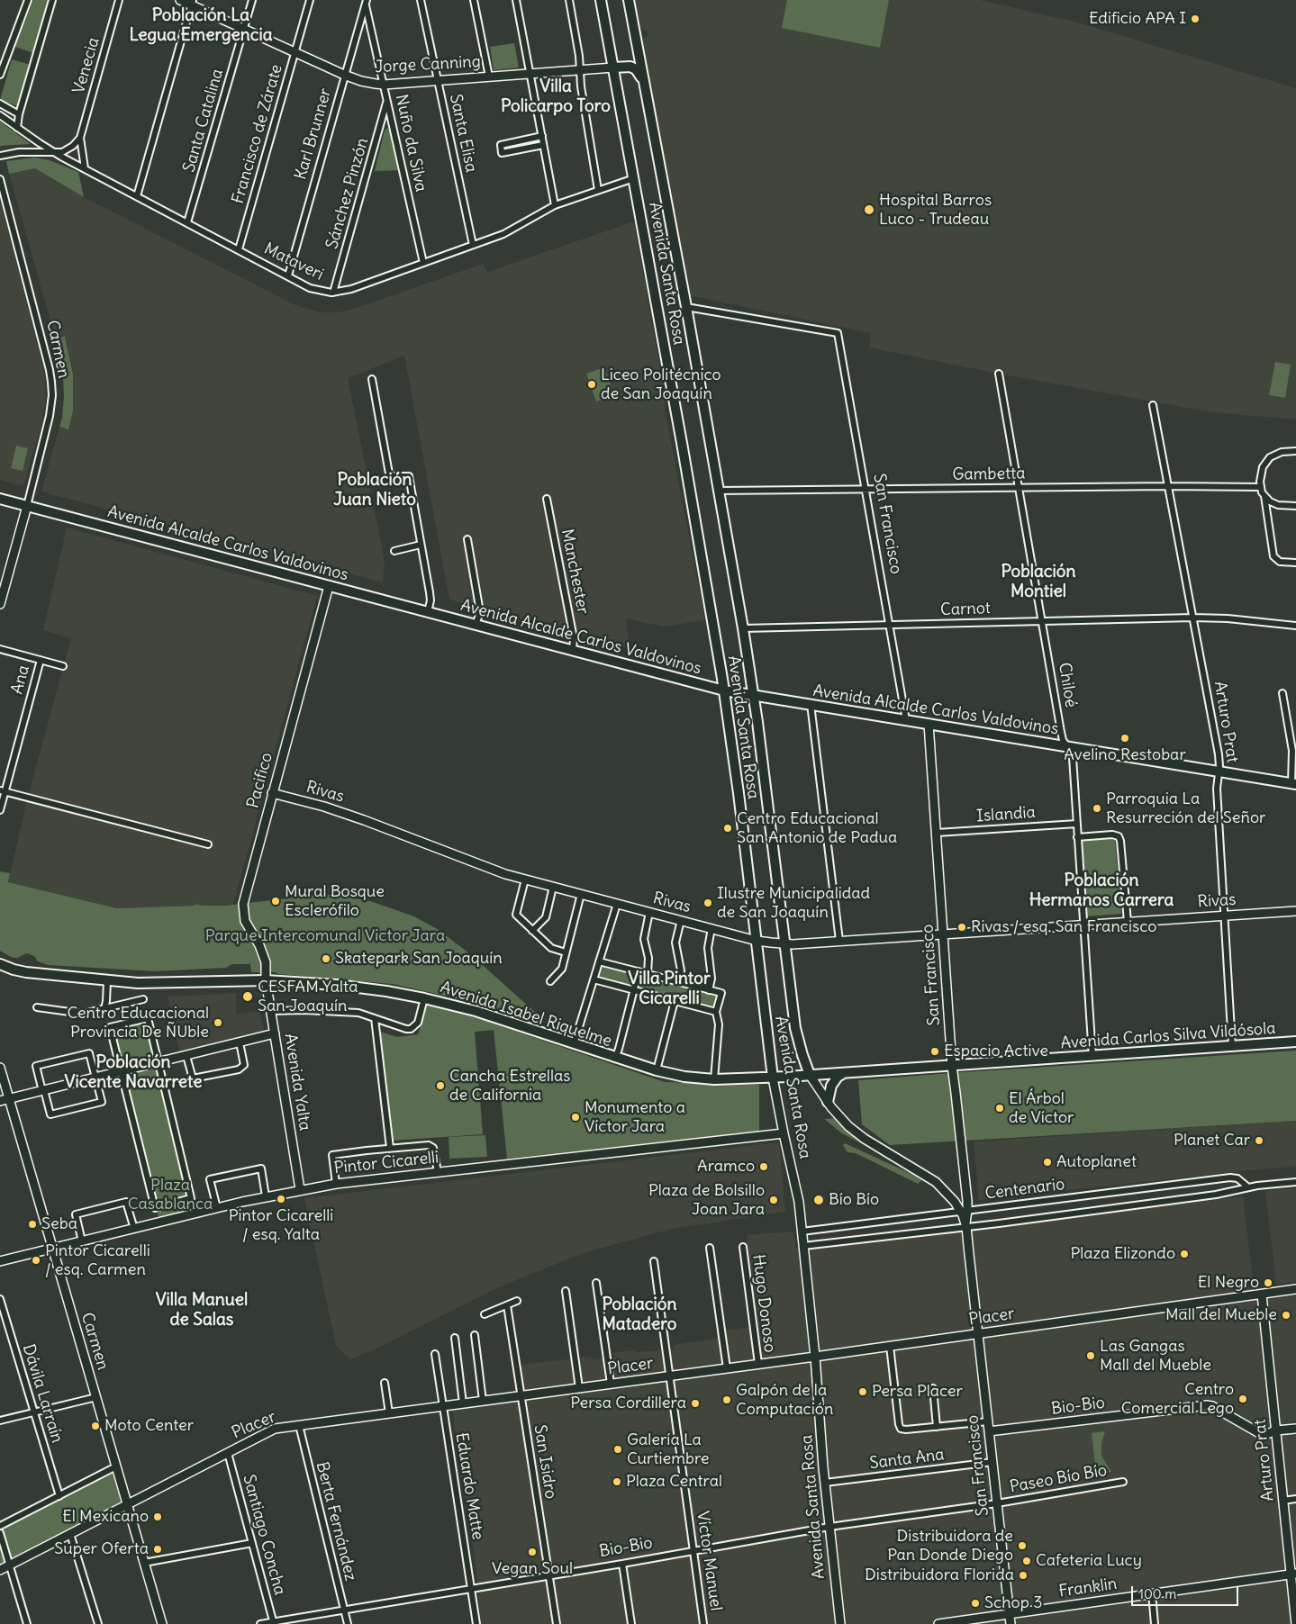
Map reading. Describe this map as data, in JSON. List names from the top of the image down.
{
  "streets": {
    "main road": [
      "Avenida Santa Rosa",
      "Avenida Alcalde Carlos Valdovinos",
      "Avenida Isabel Riquelme",
      "Avenida Carlos Silva Vildósola"
    ],
    "street": [
      "Jorge Canning",
      "Venecia",
      "Santa Catalina",
      "Santa Elisa",
      "Francisco de Zárate",
      "Karl Brunner",
      "Nuño da Silva",
      "Sánchez Pinzón",
      "Mataveri",
      "Carmen",
      "Gambetta",
      "San Francisco",
      "Manchester",
      "Carnot",
      "Ana",
      "Chiloé",
      "Arturo Prat",
      "Pacifico",
      "Rivas",
      "Islandia",
      "Avenida Yalta",
      "Pintor Cicarelli",
      "Centenario",
      "Hugo Donoso",
      "Placer",
      "Dávila Larraín",
      "Bio-Bio",
      "Santa Ana",
      "San Isidro",
      "Paseo Bío Bío",
      "Eduardo Matte",
      "Berta Fernández",
      "Santiago Concha",
      "Víctor Manuel",
      "Franklin"
    ]
  },
  "crossings": [
    ["Jorge Canning", "Santa Catalina"],
    ["Jorge Canning", "Santa Elisa"],
    ["Jorge Canning", "Francisco de Zárate"],
    ["Jorge Canning", "Karl Brunner"],
    ["Jorge Canning", "Nuño da Silva"],
    ["Jorge Canning", "Avenida Santa Rosa"],
    ["Venecia", "Mataveri"],
    ["Santa Catalina", "Mataveri"],
    ["Santa Elisa", "Mataveri"],
    ["Francisco de Zárate", "Mataveri"],
    ["Karl Brunner", "Nuño da Silva"],
    ["Karl Brunner", "Mataveri"],
    ["Nuño da Silva", "Sánchez Pinzón"],
    ["Nuño da Silva", "Mataveri"],
    ["Sánchez Pinzón", "Mataveri"],
    ["Mataveri", "Avenida Santa Rosa"],
    ["Avenida Santa Rosa", "Gambetta"],
    ["Avenida Santa Rosa", "San Francisco"],
    ["Avenida Santa Rosa", "Avenida Alcalde Carlos Valdovinos"],
    ["Avenida Santa Rosa", "Carnot"],
    ["Avenida Santa Rosa", "Rivas"],
    ["Avenida Santa Rosa", "Avenida Isabel Riquelme"],
    ["Avenida Santa Rosa", "Avenida Carlos Silva Vildósola"],
    ["Avenida Santa Rosa", "Pintor Cicarelli"],
    ["Avenida Santa Rosa", "Centenario"],
    ["Avenida Santa Rosa", "Placer"],
    ["Avenida Santa Rosa", "Bio-Bio"],
    ["Avenida Santa Rosa", "Santa Ana"],
    ["Carmen", "Avenida Alcalde Carlos Valdovinos"],
    ["Carmen", "Pintor Cicarelli"],
    ["Carmen", "Placer"],
    ["Gambetta", "San Francisco"],
    ["Gambetta", "Chiloé"],
    ["Gambetta", "Arturo Prat"],
    ["San Francisco", "Avenida Alcalde Carlos Valdovinos"],
    ["San Francisco", "Carnot"],
    ["San Francisco", "Rivas"],
    ["San Francisco", "Islandia"],
    ["San Francisco", "Avenida Carlos Silva Vildósola"],
    ["San Francisco", "Centenario"],
    ["San Francisco", "Placer"],
    ["San Francisco", "Bio-Bio"],
    ["San Francisco", "Santa Ana"],
    ["San Francisco", "Paseo Bío Bío"],
    ["San Francisco", "Franklin"],
    ["Avenida Alcalde Carlos Valdovinos", "Manchester"],
    ["Avenida Alcalde Carlos Valdovinos", "Chiloé"],
    ["Avenida Alcalde Carlos Valdovinos", "Arturo Prat"],
    ["Avenida Alcalde Carlos Valdovinos", "Pacifico"],
    ["Carnot", "Chiloé"],
    ["Carnot", "Arturo Prat"],
    ["Chiloé", "Rivas"],
    ["Chiloé", "Islandia"],
    ["Chiloé", "Avenida Carlos Silva Vildósola"],
    ["Arturo Prat", "Rivas"],
    ["Arturo Prat", "Avenida Carlos Silva Vildósola"],
    ["Arturo Prat", "Placer"],
    ["Arturo Prat", "Bio-Bio"],
    ["Arturo Prat", "Franklin"],
    ["Pacifico", "Rivas"],
    ["Pacifico", "Avenida Isabel Riquelme"],
    ["Pacifico", "Avenida Yalta"],
    ["Avenida Isabel Riquelme", "Avenida Carlos Silva Vildósola"],
    ["Avenida Isabel Riquelme", "Avenida Yalta"],
    ["Avenida Yalta", "Pintor Cicarelli"],
    ["Hugo Donoso", "Placer"],
    ["Placer", "San Isidro"],
    ["Placer", "Eduardo Matte"],
    ["Placer", "Berta Fernández"],
    ["Placer", "Santiago Concha"],
    ["Placer", "Víctor Manuel"],
    ["Bio-Bio", "San Isidro"],
    ["Bio-Bio", "Paseo Bío Bío"],
    ["Bio-Bio", "Eduardo Matte"],
    ["Bio-Bio", "Berta Fernández"],
    ["Bio-Bio", "Santiago Concha"],
    ["Bio-Bio", "Víctor Manuel"]
  ],
  "districts": [
    "Población La Legua Emergencia",
    "Villa Policarpo Toro",
    "Población Juan Nieto",
    "Población Montiel",
    "Población Hermanos Carrera",
    "Villa Pintor Cicarelli",
    "Población Vicente Navarrete",
    "Villa Manuel de Salas",
    "Población Matadero"
  ],
  "parks": ["Parque Intercomunal Victor Jara", "Plaza Casablanca"],
  "places": [
    "Edificio APA I",
    "Hospital Barros Luco - Trudeau",
    "Liceo Politécnico de San Joaquín",
    "Avelino Restobar",
    "Parroquia La Resurreción del Señor",
    "Centro Educacional San Antonio de Padua",
    "Mural Bosque Esclerófilo",
    "Ilustre Municipalidad de San Joaquín",
    "Rivas / esq. San Francisco",
    "Skatepark San Joaquín",
    "CESFAM Yalta San Joaquín",
    "Centro Educacional Provincia De ÑUble",
    "Espacio Active",
    "Cancha Estrellas de California",
    "El Árbol de Víctor",
    "Monumento a Víctor Jara",
    "Planet Car",
    "Autoplanet",
    "Aramco",
    "Pintor Cicarelli / esq. Yalta",
    "Plaza de Bolsillo Joan Jara",
    "Bío Bío",
    "Seba",
    "Plaza Elizondo",
    "Pintor Cicarelli / esq. Carmen",
    "El Negro",
    "Mall del Mueble",
    "Las Gangas Mall del Mueble",
    "Persa Placer",
    "Centro Comercial Lego",
    "Galpón de la Computación",
    "Persa Cordillera",
    "Moto Center",
    "Galería La Curtiembre",
    "Plaza Central",
    "El Mexicano",
    "Distribuidora de Pan Donde Diego",
    "Super Oferta",
    "Vegan Soul",
    "Cafeteria Lucy",
    "Distribuidora Florida",
    "Schop 3"
  ],
  "scale_bar": "100 m"
}
